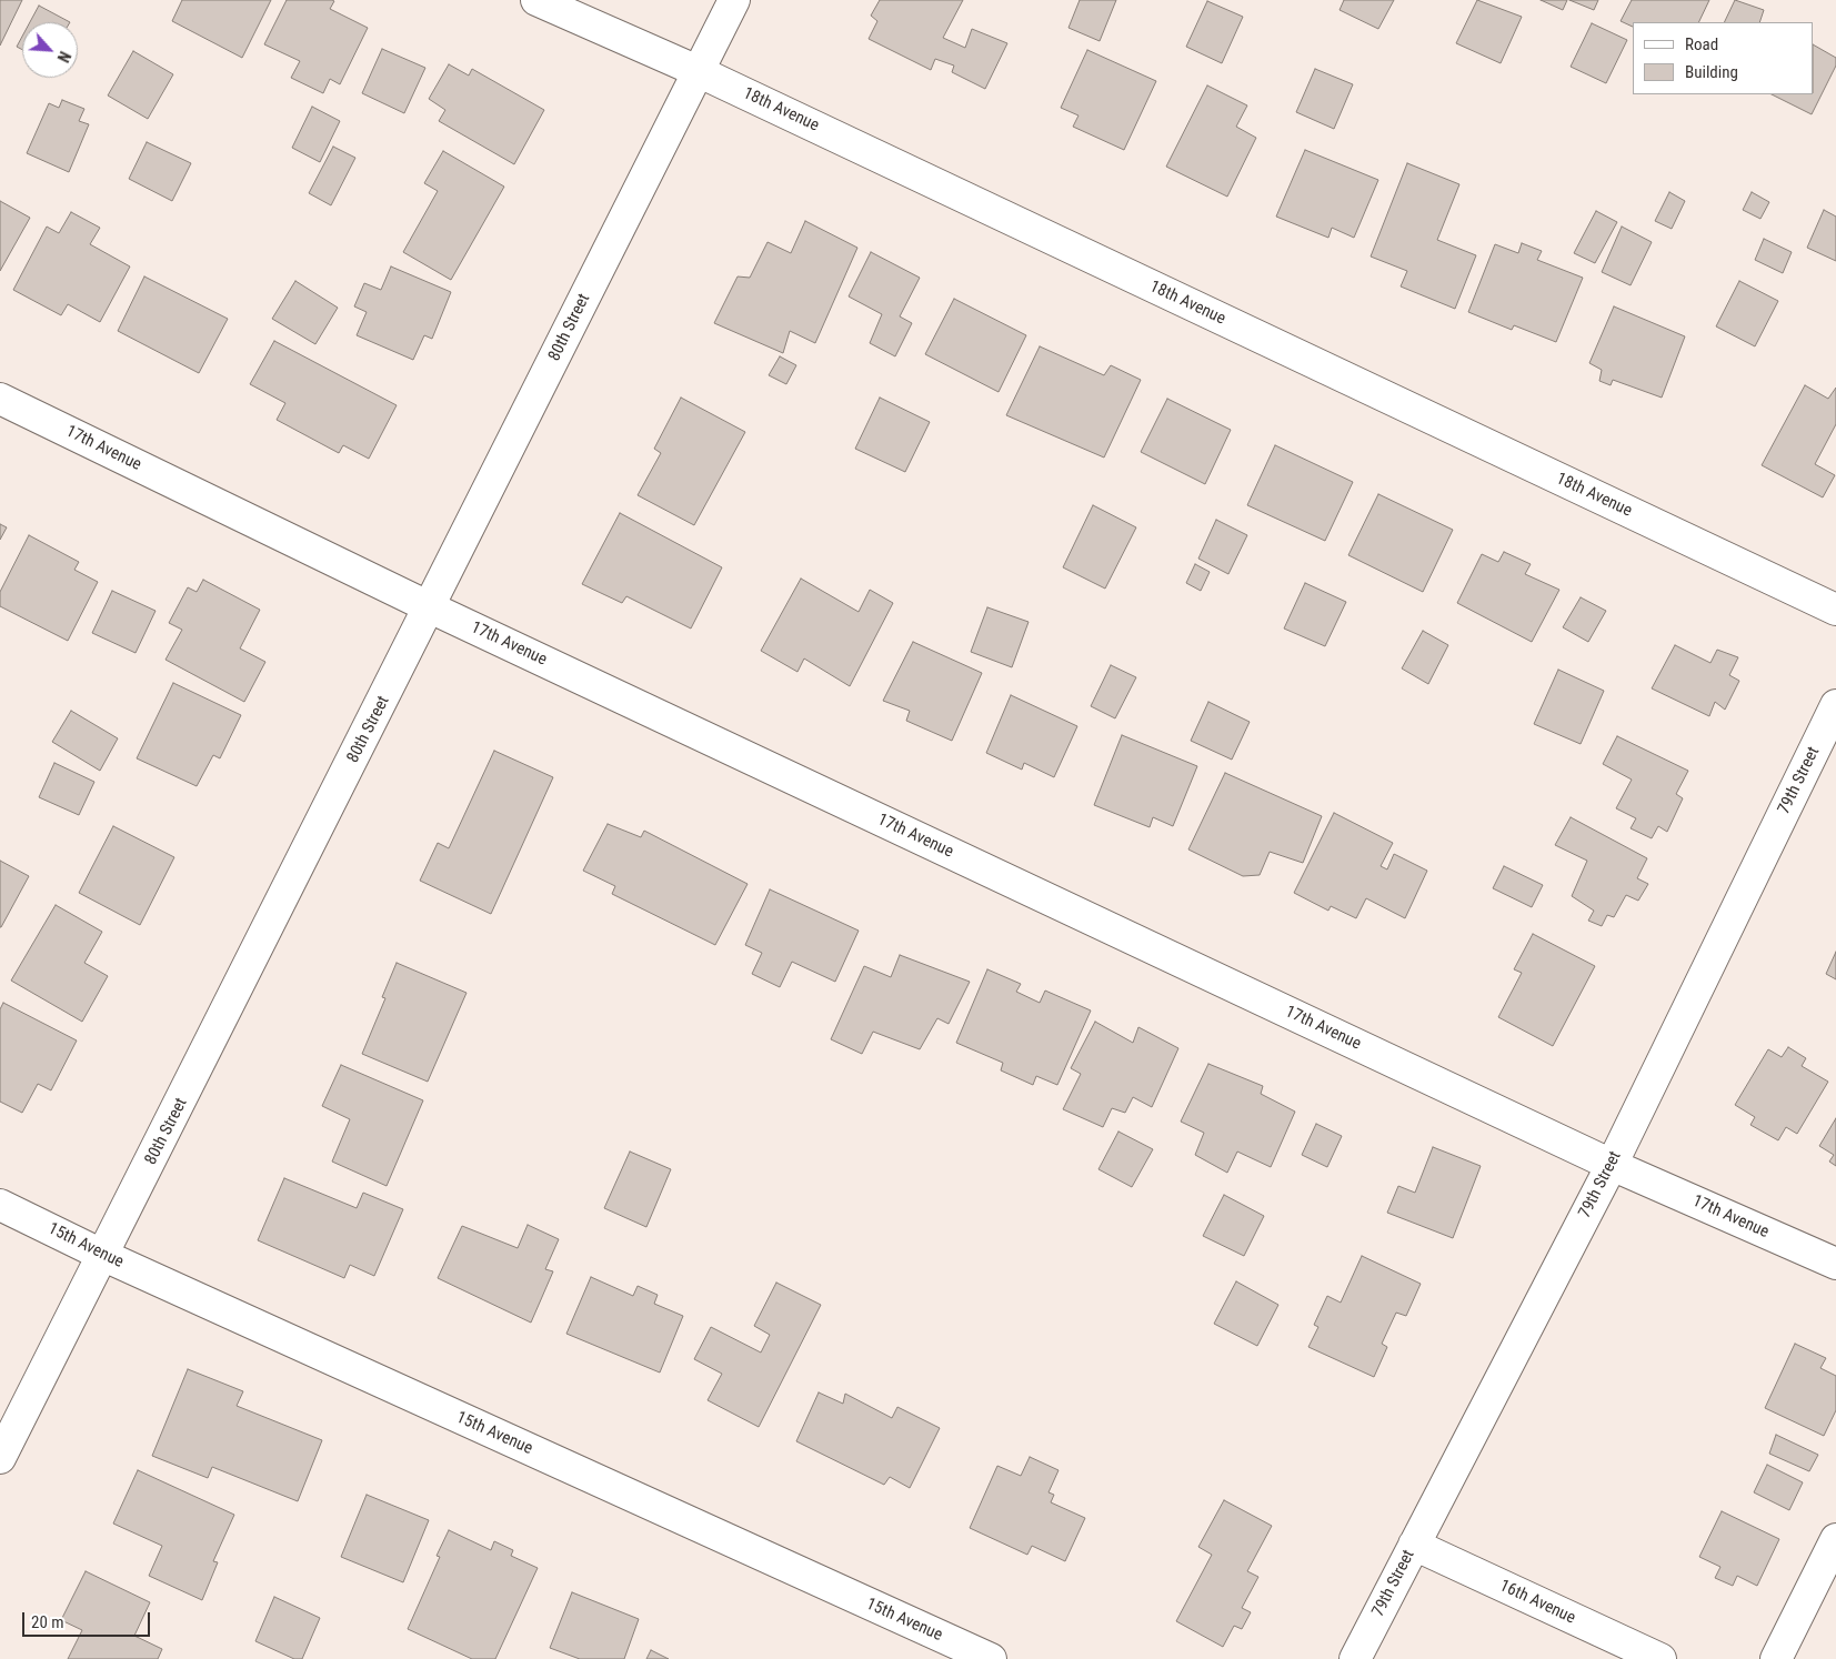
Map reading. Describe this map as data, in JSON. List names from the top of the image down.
{
  "streets": {
    "street": [
      "18th Avenue",
      "80th Street",
      "17th Avenue",
      "79th Street",
      "15th Avenue",
      "16th Avenue"
    ]
  },
  "crossings": [
    ["18th Avenue", "80th Street"],
    ["80th Street", "17th Avenue"],
    ["80th Street", "15th Avenue"],
    ["17th Avenue", "79th Street"],
    ["79th Street", "16th Avenue"]
  ],
  "legend": ["Road", "Building"],
  "scale_bar": "20 m",
  "north": "bottom right"
}
